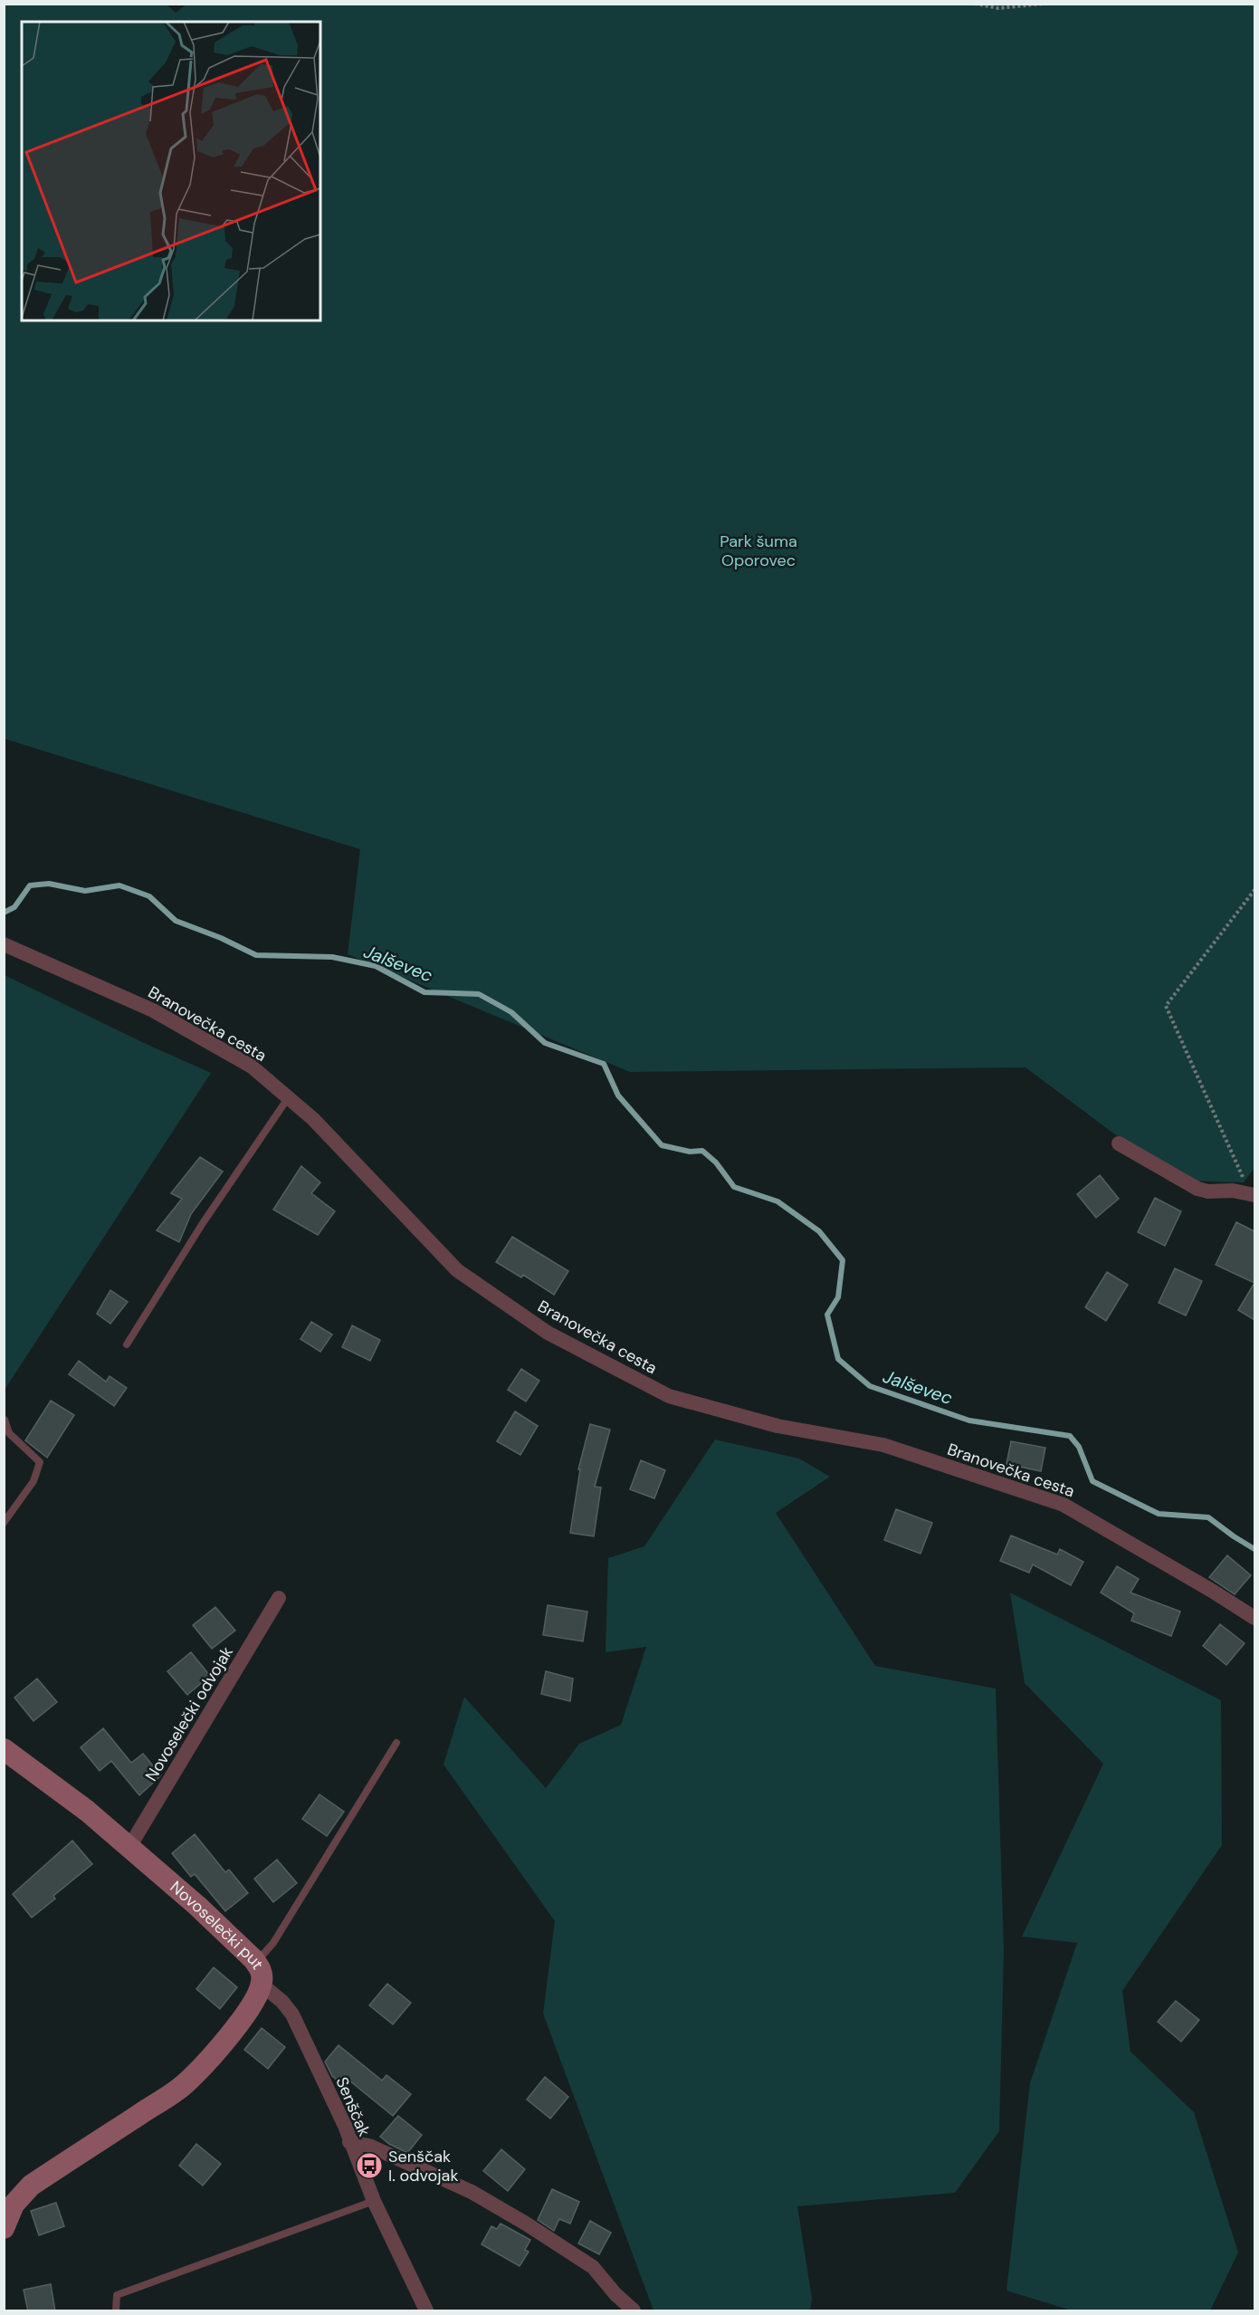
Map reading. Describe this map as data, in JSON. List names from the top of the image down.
{
  "streets": {
    "street": [
      "Branovečka cesta",
      "Novoselečki odvojak",
      "Novoselečki put",
      "Senščak"
    ]
  },
  "crossings": [
    ["Novoselečki odvojak", "Novoselečki put"],
    ["Novoselečki put", "Senščak"]
  ],
  "water": ["Jalševec"],
  "parks": ["Park šuma Oporovec"],
  "places": {
    "bus stop": ["Senščak I. odvojak"]
  }
}
